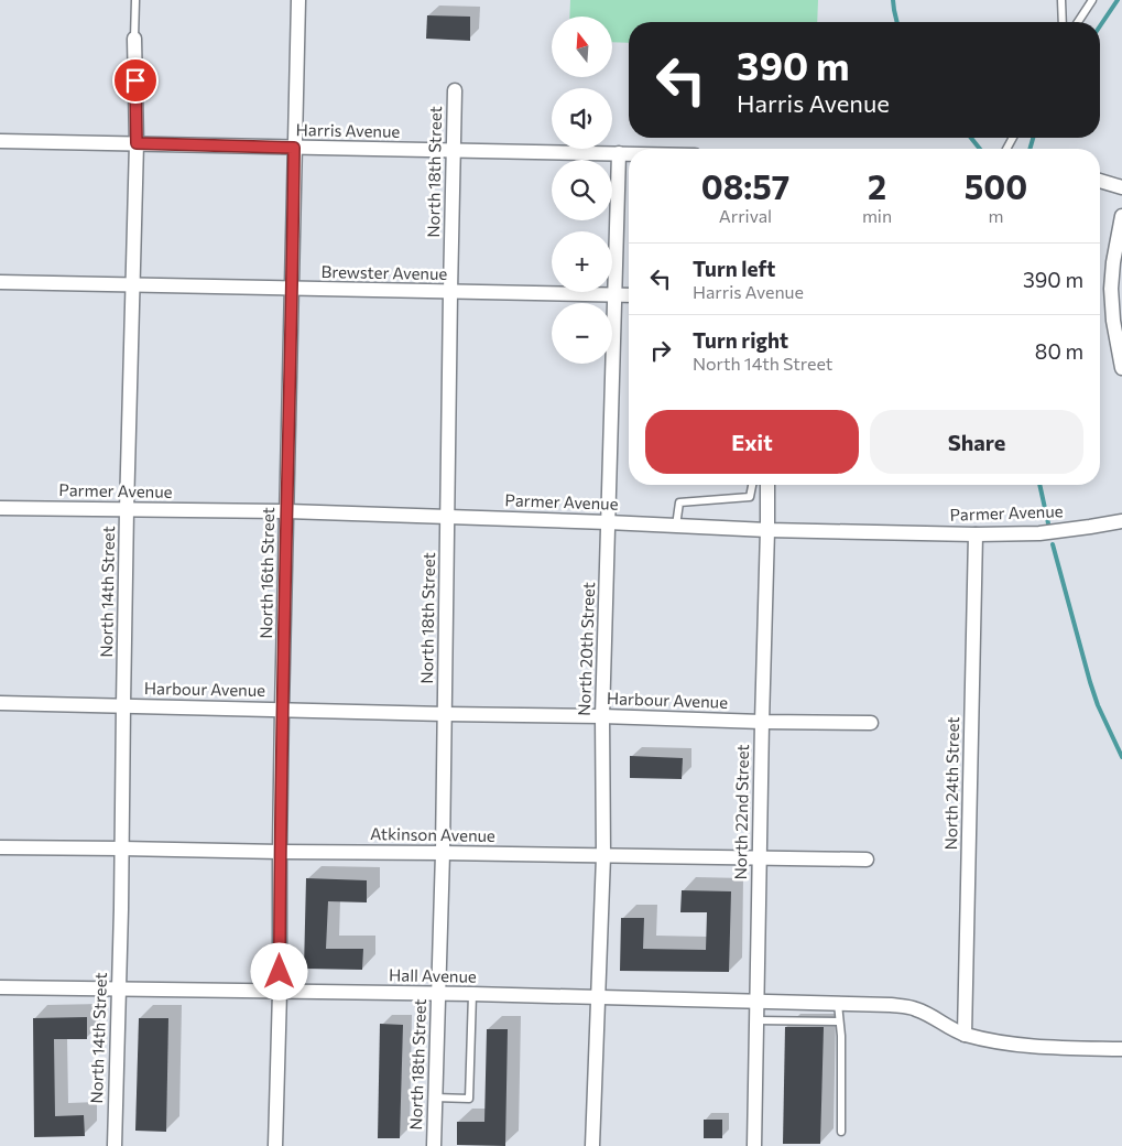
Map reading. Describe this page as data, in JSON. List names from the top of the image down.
{
  "streets": {
    "street": [
      "Harris Avenue",
      "North 18th Street",
      "Brewster Avenue",
      "Parmer Avenue",
      "North 16th Street",
      "North 14th Street",
      "North 20th Street",
      "Harbour Avenue",
      "North 24th Street",
      "North 22nd Street",
      "Atkinson Avenue",
      "Hall Avenue"
    ]
  },
  "crossings": [
    ["Harris Avenue", "North 18th Street"],
    ["Harris Avenue", "North 16th Street"],
    ["Harris Avenue", "North 14th Street"],
    ["Harris Avenue", "North 20th Street"],
    ["North 18th Street", "Brewster Avenue"],
    ["North 18th Street", "Parmer Avenue"],
    ["North 18th Street", "Harbour Avenue"],
    ["North 18th Street", "Atkinson Avenue"],
    ["North 18th Street", "Hall Avenue"],
    ["Brewster Avenue", "North 16th Street"],
    ["Brewster Avenue", "North 14th Street"],
    ["Brewster Avenue", "North 20th Street"],
    ["Parmer Avenue", "North 16th Street"],
    ["Parmer Avenue", "North 14th Street"],
    ["Parmer Avenue", "North 20th Street"],
    ["Parmer Avenue", "North 24th Street"],
    ["Parmer Avenue", "North 22nd Street"],
    ["North 16th Street", "Harbour Avenue"],
    ["North 16th Street", "Atkinson Avenue"],
    ["North 16th Street", "Hall Avenue"],
    ["North 14th Street", "Harbour Avenue"],
    ["North 14th Street", "Atkinson Avenue"],
    ["North 14th Street", "Hall Avenue"],
    ["North 20th Street", "Harbour Avenue"],
    ["North 20th Street", "Atkinson Avenue"],
    ["North 20th Street", "Hall Avenue"],
    ["Harbour Avenue", "North 22nd Street"],
    ["North 24th Street", "Hall Avenue"],
    ["North 22nd Street", "Atkinson Avenue"],
    ["North 22nd Street", "Hall Avenue"]
  ],
  "north": "top",
  "page": {
    "map_buttons": ["+", "−"],
    "turn": ["390 m", "Harris Avenue"],
    "eta": [
      "08:57",
      "Arrival",
      "2",
      "min",
      "500",
      "m"
    ],
    "list": [
      {
        "name": "Turn left",
        "note": "Harris Avenue",
        "value": "390 m"
      },
      {
        "name": "Turn right",
        "note": "North 14th Street",
        "value": "80 m"
      }
    ],
    "buttons": ["Exit", "Share"]
  }
}
